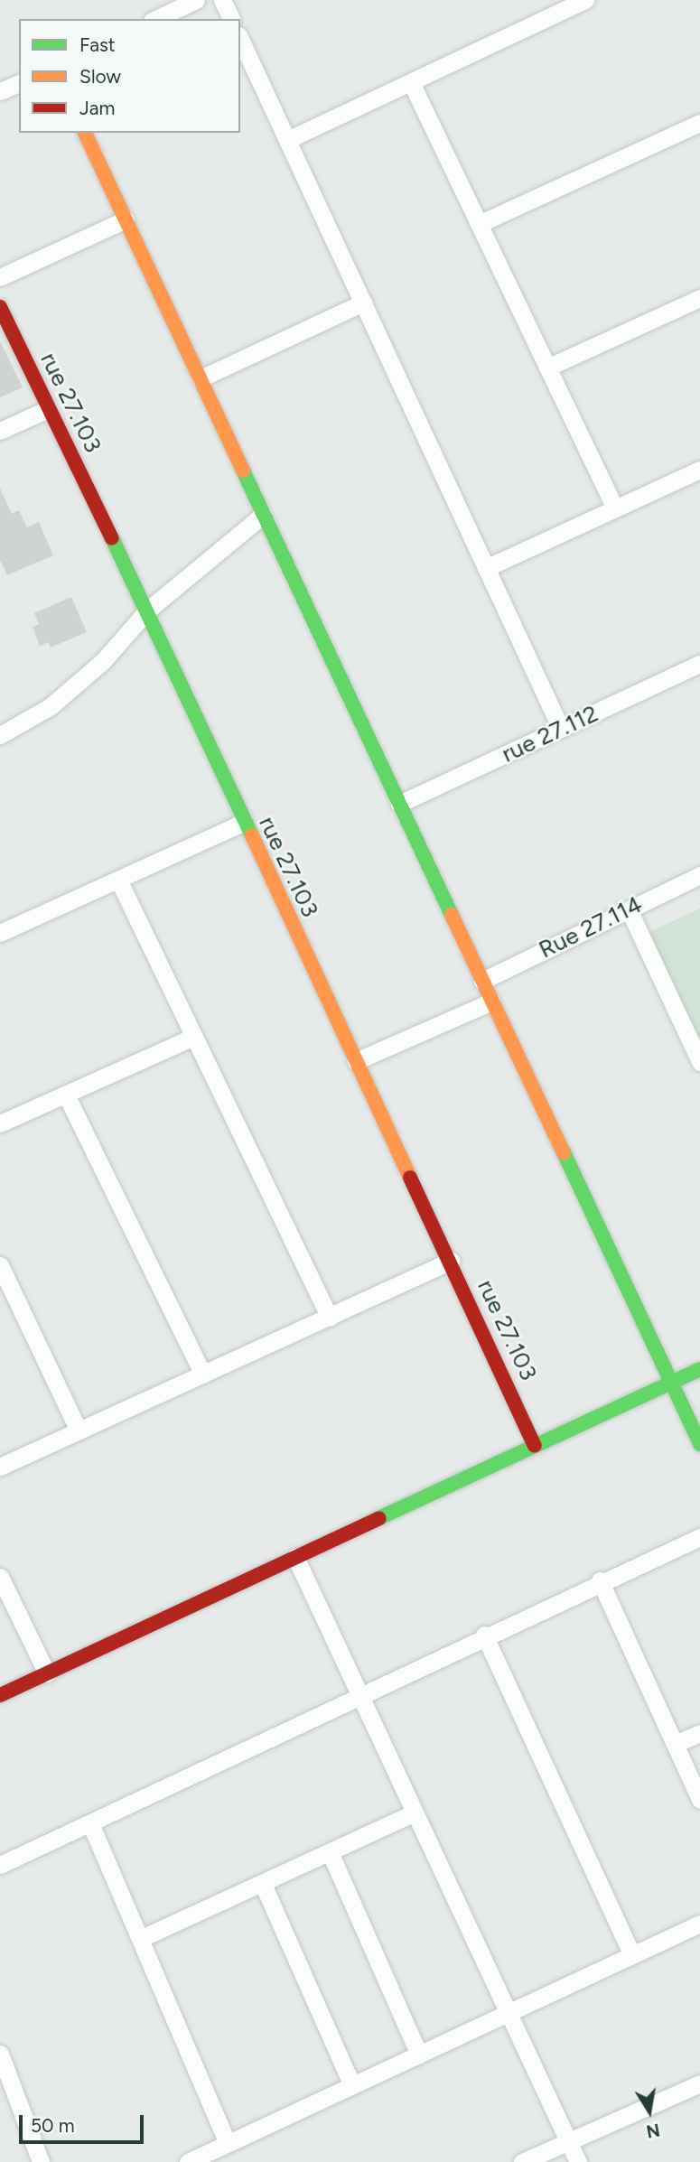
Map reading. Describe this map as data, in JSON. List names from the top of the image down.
{
  "streets": {
    "street": ["rue 27.103", "rue 27.112", "Rue 27.114"]
  },
  "legend": ["Fast", "Slow", "Jam"],
  "scale_bar": "50 m",
  "north": "bottom"
}
